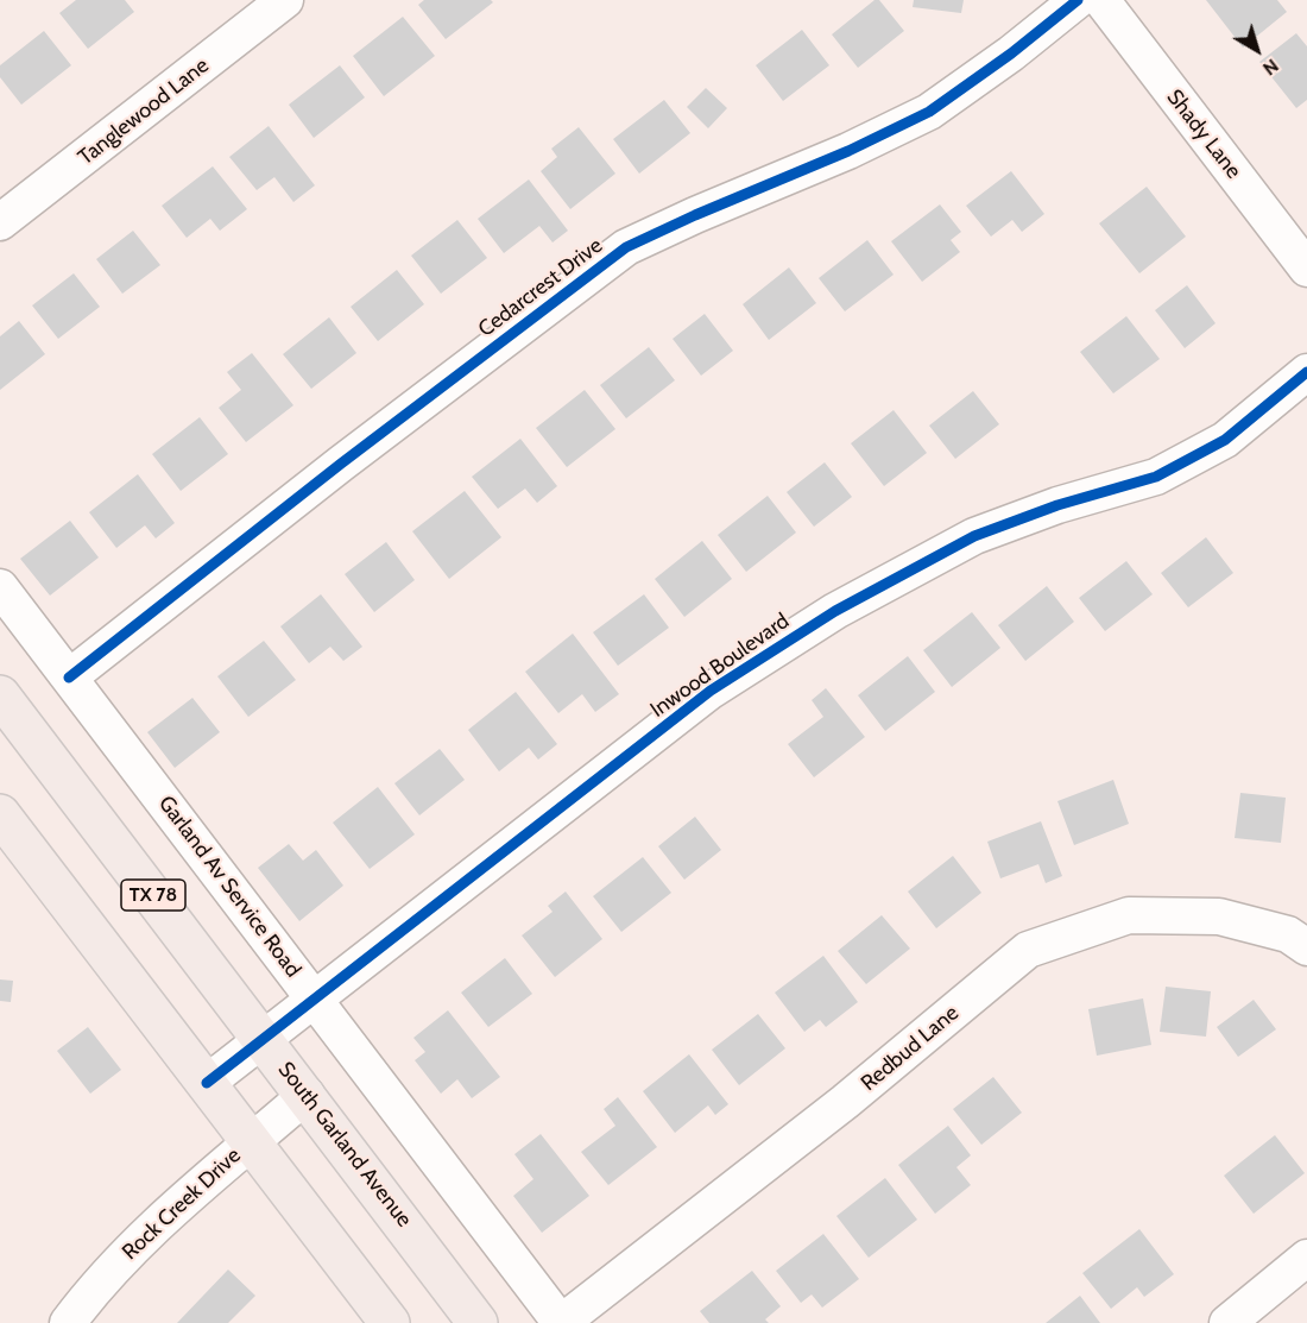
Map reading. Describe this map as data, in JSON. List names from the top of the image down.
{
  "streets": {
    "main road": ["TX 78", "South Garland Avenue"],
    "street": [
      "Tanglewood Lane",
      "Shady Lane",
      "Cedarcrest Drive",
      "Inwood Boulevard",
      "Garland Av Service Road",
      "Redbud Lane",
      "Rock Creek Drive"
    ]
  },
  "crossings": [
    ["Cedarcrest Drive", "Garland Av Service Road"],
    ["Inwood Boulevard", "Garland Av Service Road"],
    ["Inwood Boulevard", "South Garland Avenue"],
    ["Garland Av Service Road", "Redbud Lane"],
    ["South Garland Avenue", "Rock Creek Drive"]
  ],
  "north": "bottom right"
}
